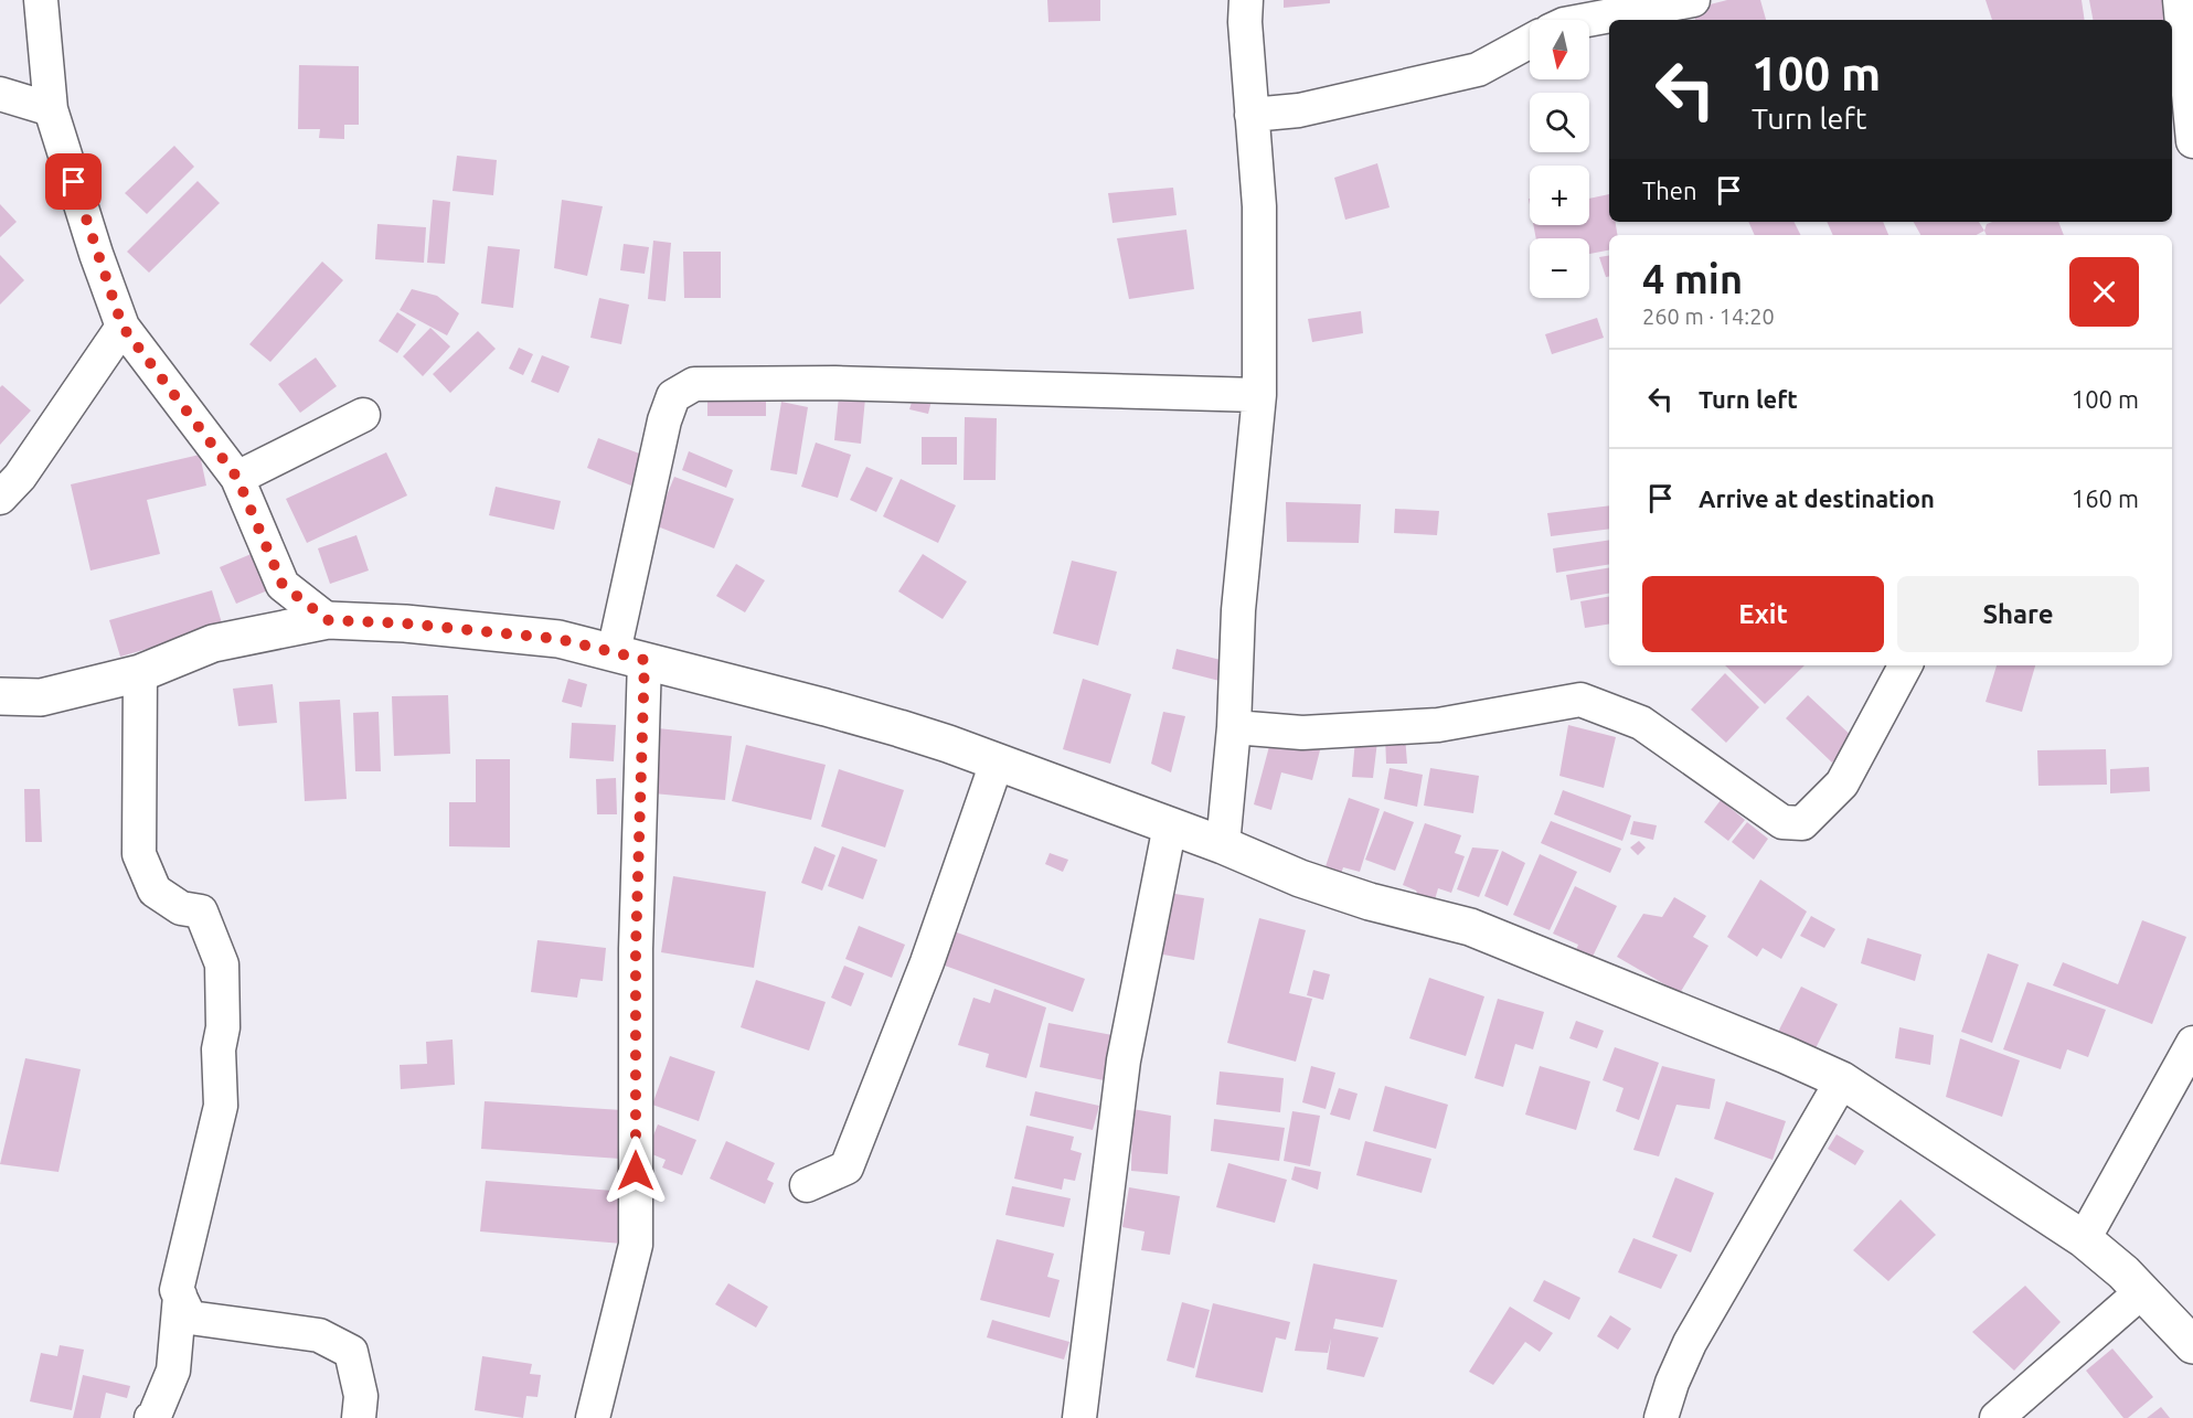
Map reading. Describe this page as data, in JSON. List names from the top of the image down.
{
  "north": "bottom",
  "page": {
    "map_buttons": ["+", "−"],
    "turn": ["100 m", "Turn left"],
    "then": "Then",
    "heading": ["4 min", "260 m · 14:20"],
    "list": [
      {
        "name": "Turn left",
        "value": "100 m"
      },
      {
        "name": "Arrive at destination",
        "value": "160 m"
      }
    ],
    "buttons": ["Exit", "Share"]
  }
}
